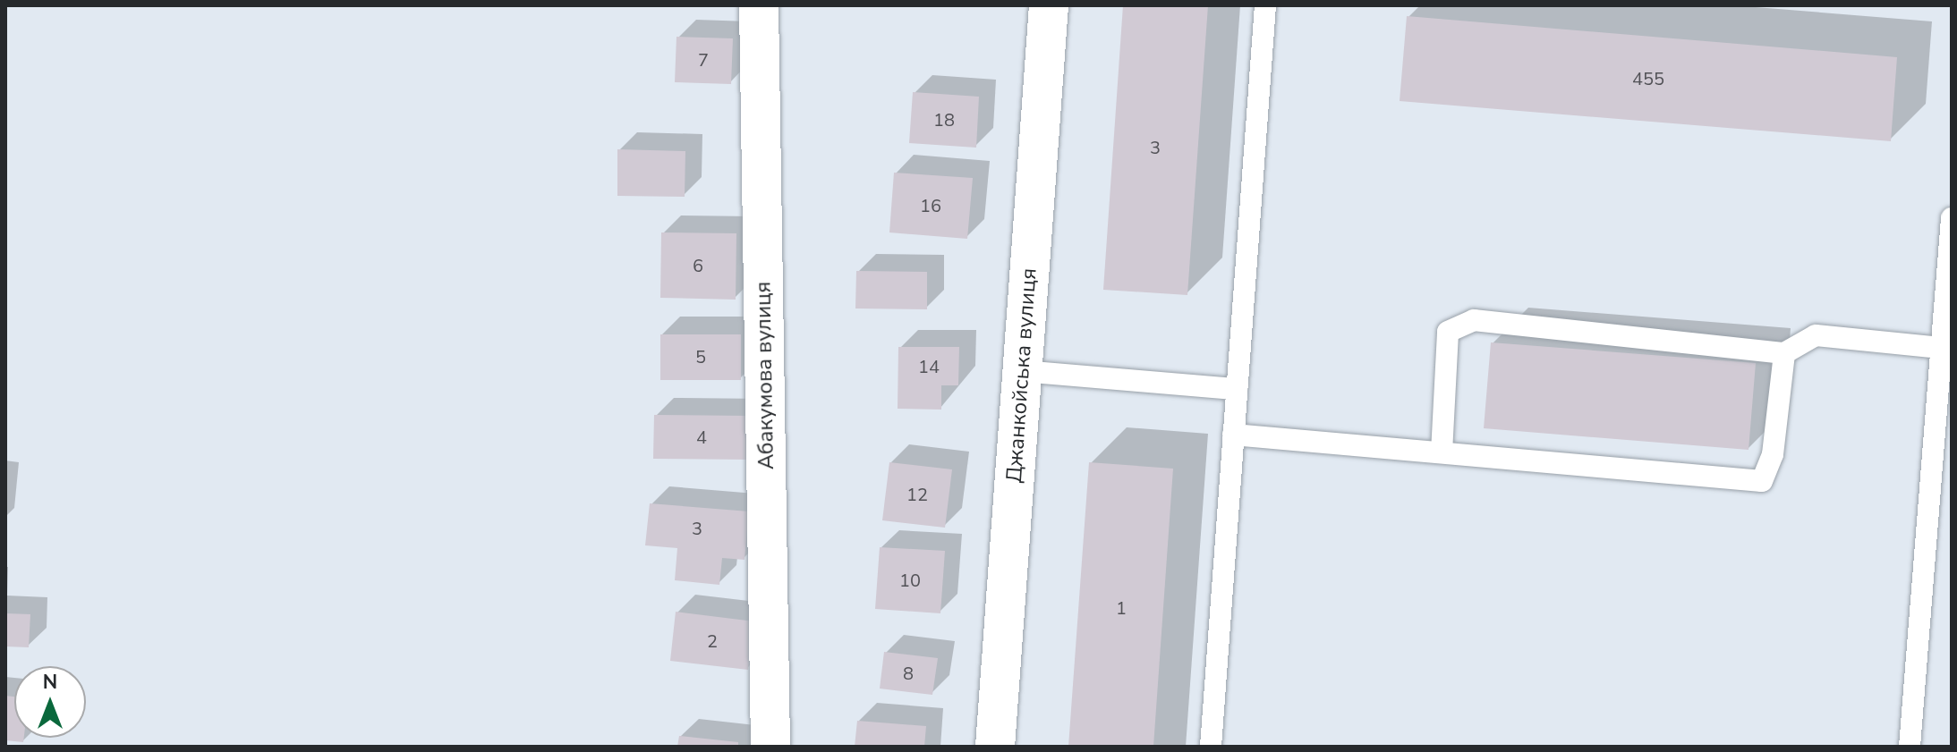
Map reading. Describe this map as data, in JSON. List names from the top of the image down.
{
  "streets": {
    "street": ["Абакумова вулиця", "Джанкойська вулиця"]
  },
  "house_numbers": [
    "7",
    "455",
    "18",
    "3",
    "16",
    "6",
    "5",
    "14",
    "4",
    "12",
    "3",
    "10",
    "1",
    "2",
    "8"
  ],
  "north": "top"
}
